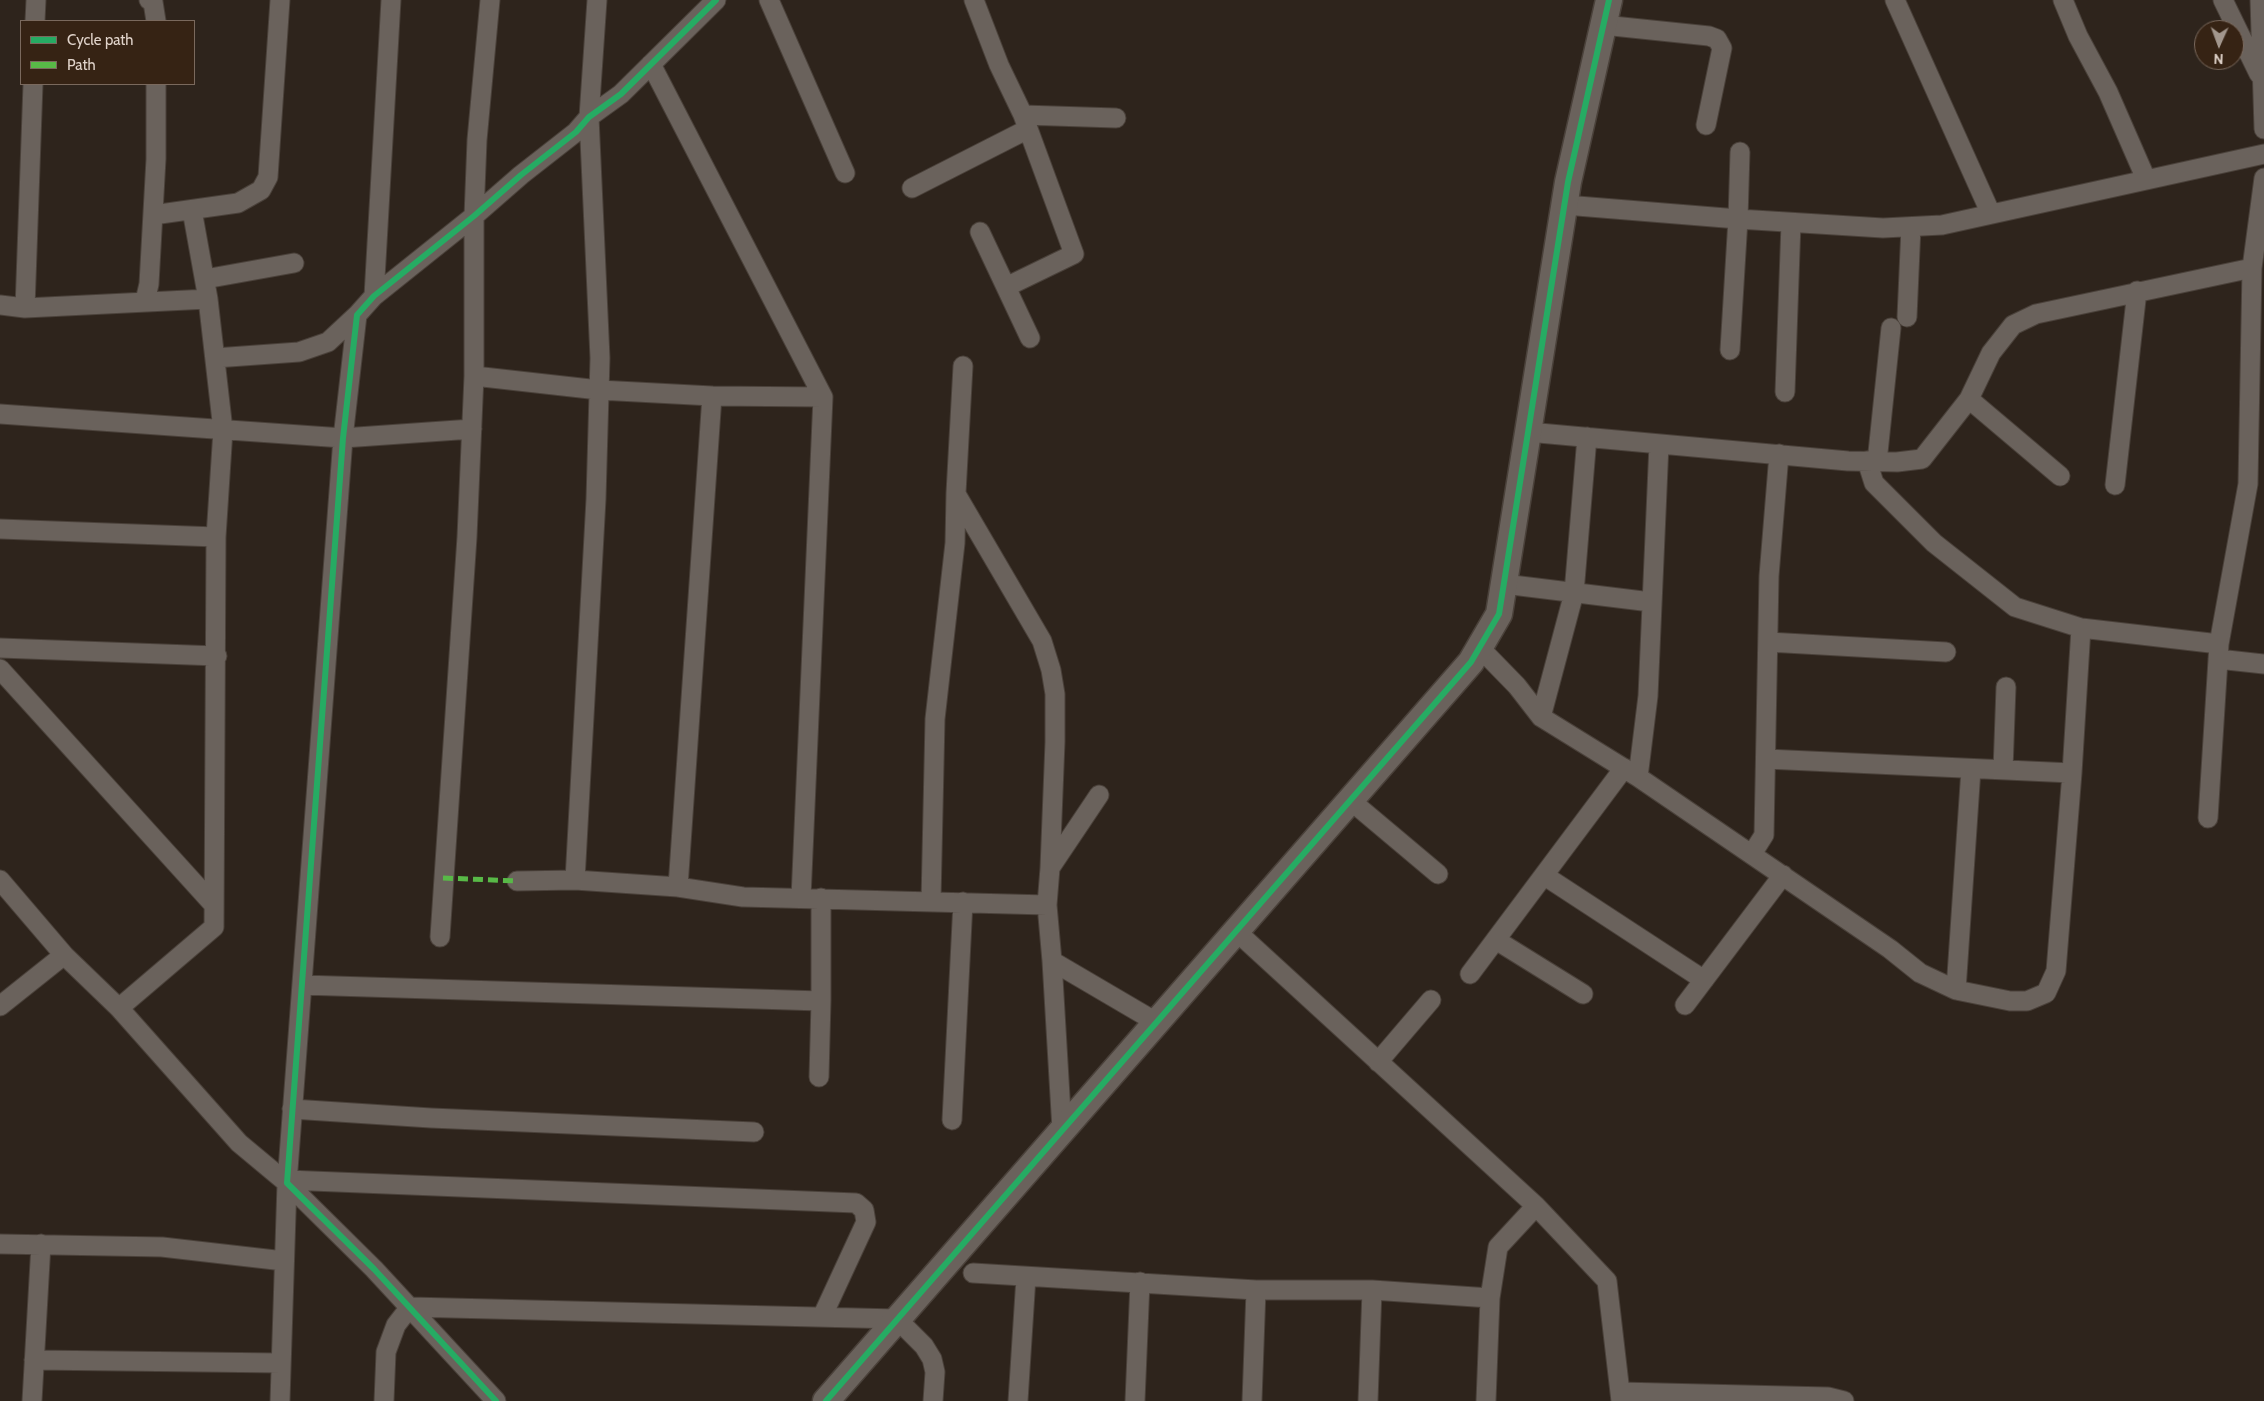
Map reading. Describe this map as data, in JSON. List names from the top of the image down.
{
  "legend": ["Cycle path", "Path"],
  "north": "bottom"
}
